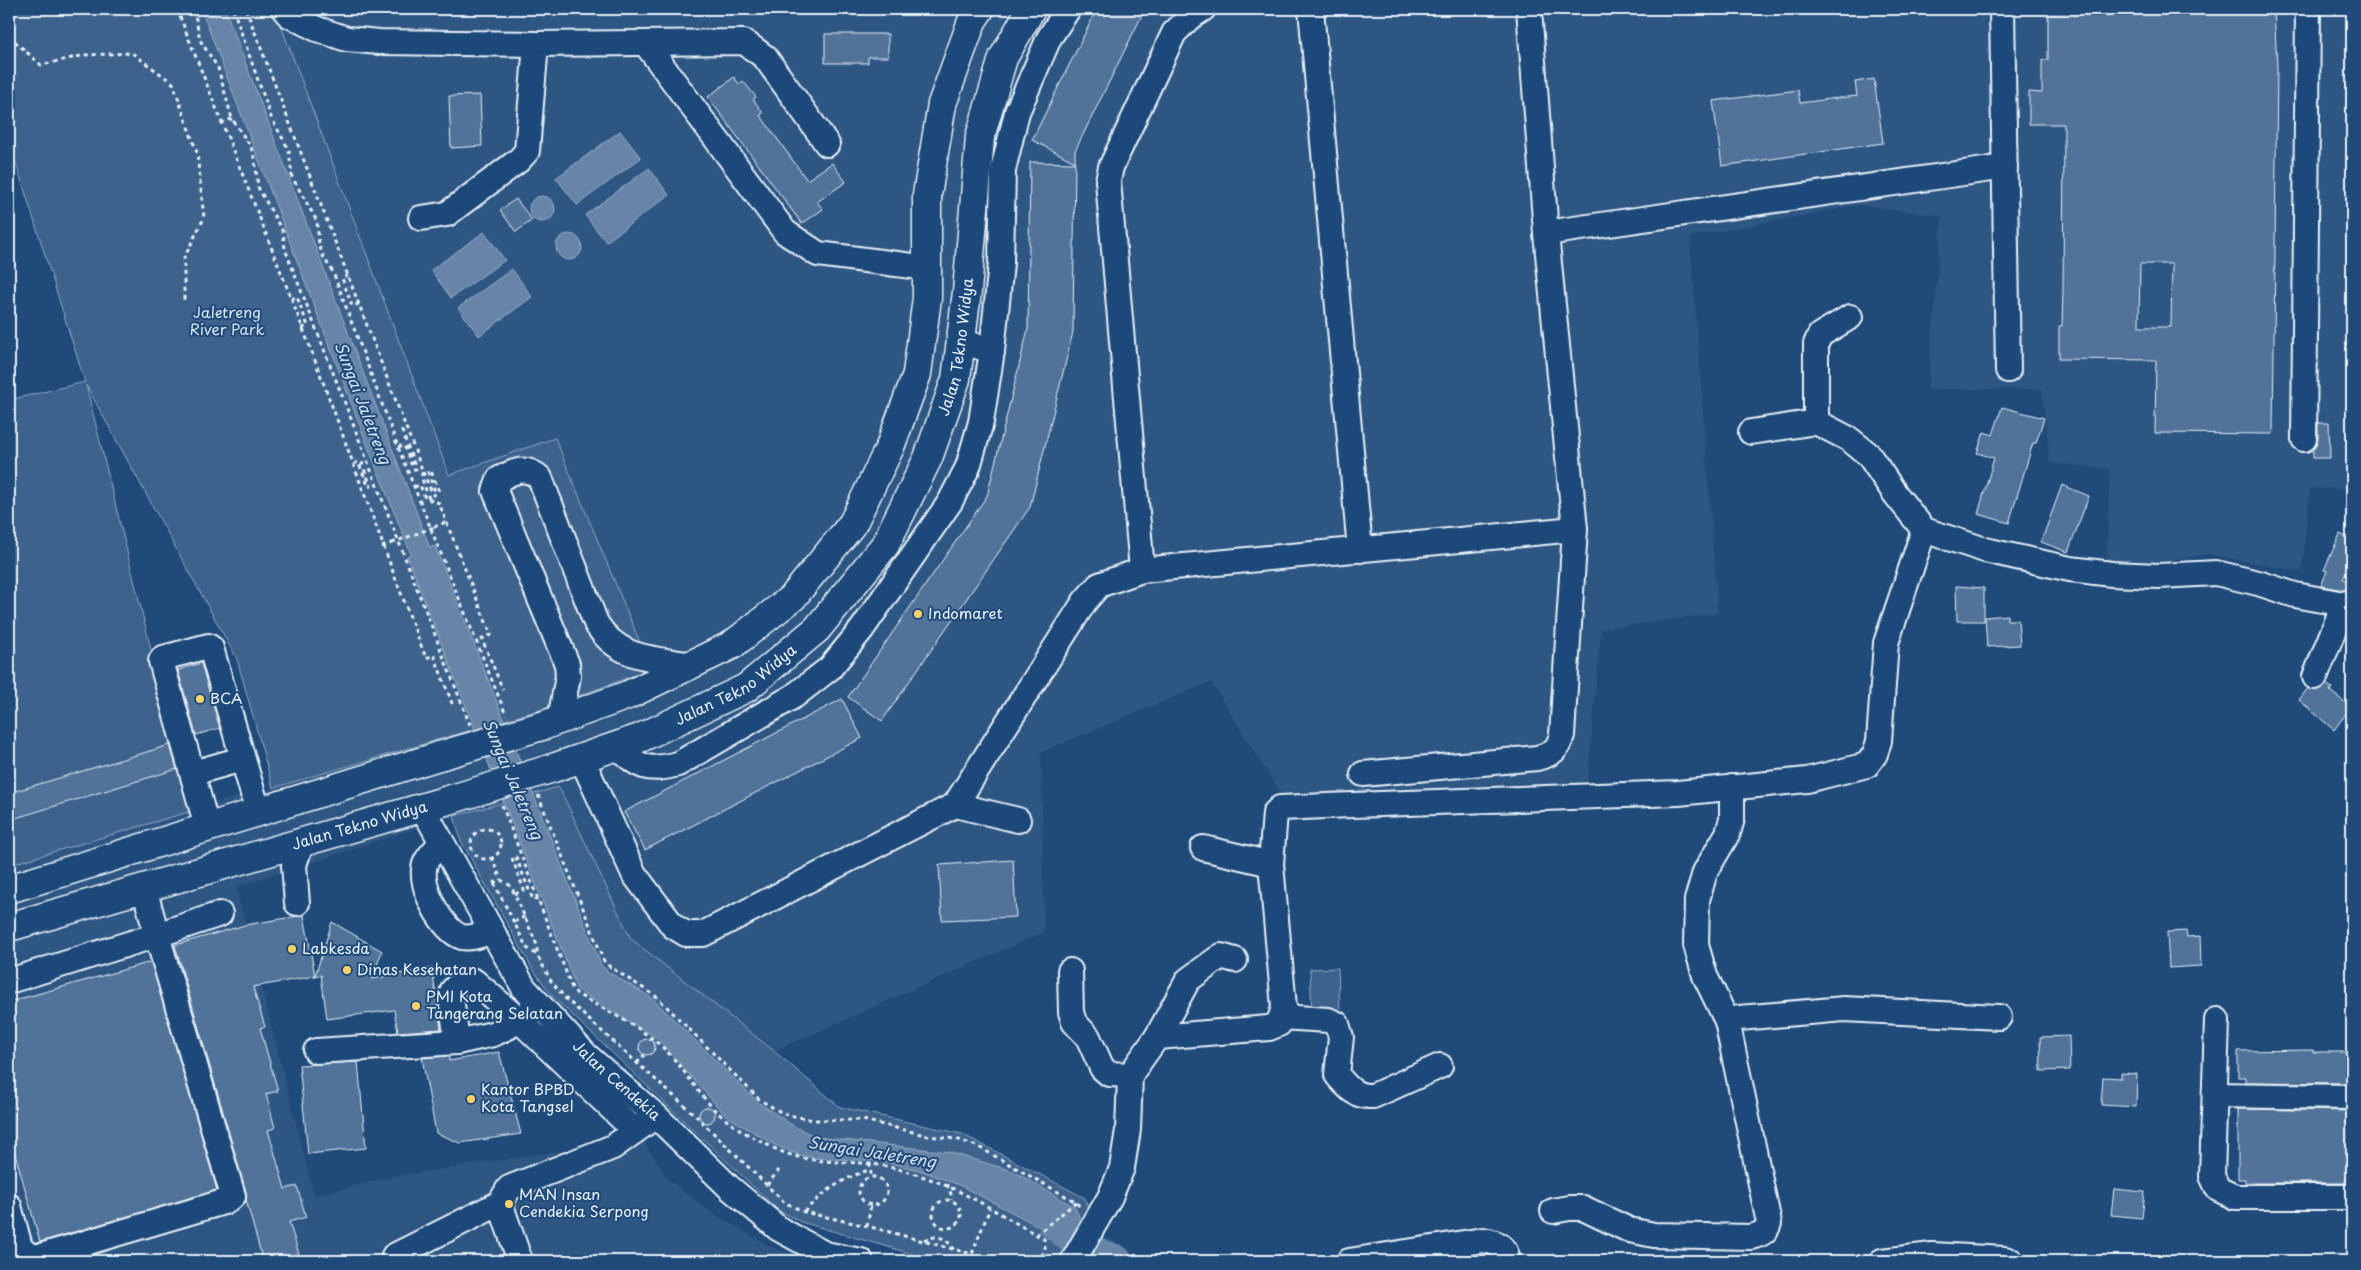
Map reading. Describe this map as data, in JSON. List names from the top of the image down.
{
  "streets": {
    "main road": ["Jalan Tekno Widya"],
    "street": ["Jalan Cendekia"]
  },
  "crossings": [
    ["Jalan Tekno Widya", "Jalan Cendekia"]
  ],
  "water": ["Sungai Jaletreng"],
  "parks": ["Jaletreng River Park"],
  "places": [
    "Indomaret",
    "BCA",
    "Labkesda",
    "Dinas Kesehatan",
    "PMI Kota Tangerang Selatan",
    "Kantor BPBD Kota Tangsel",
    "MAN Insan Cendekia Serpong"
  ]
}
